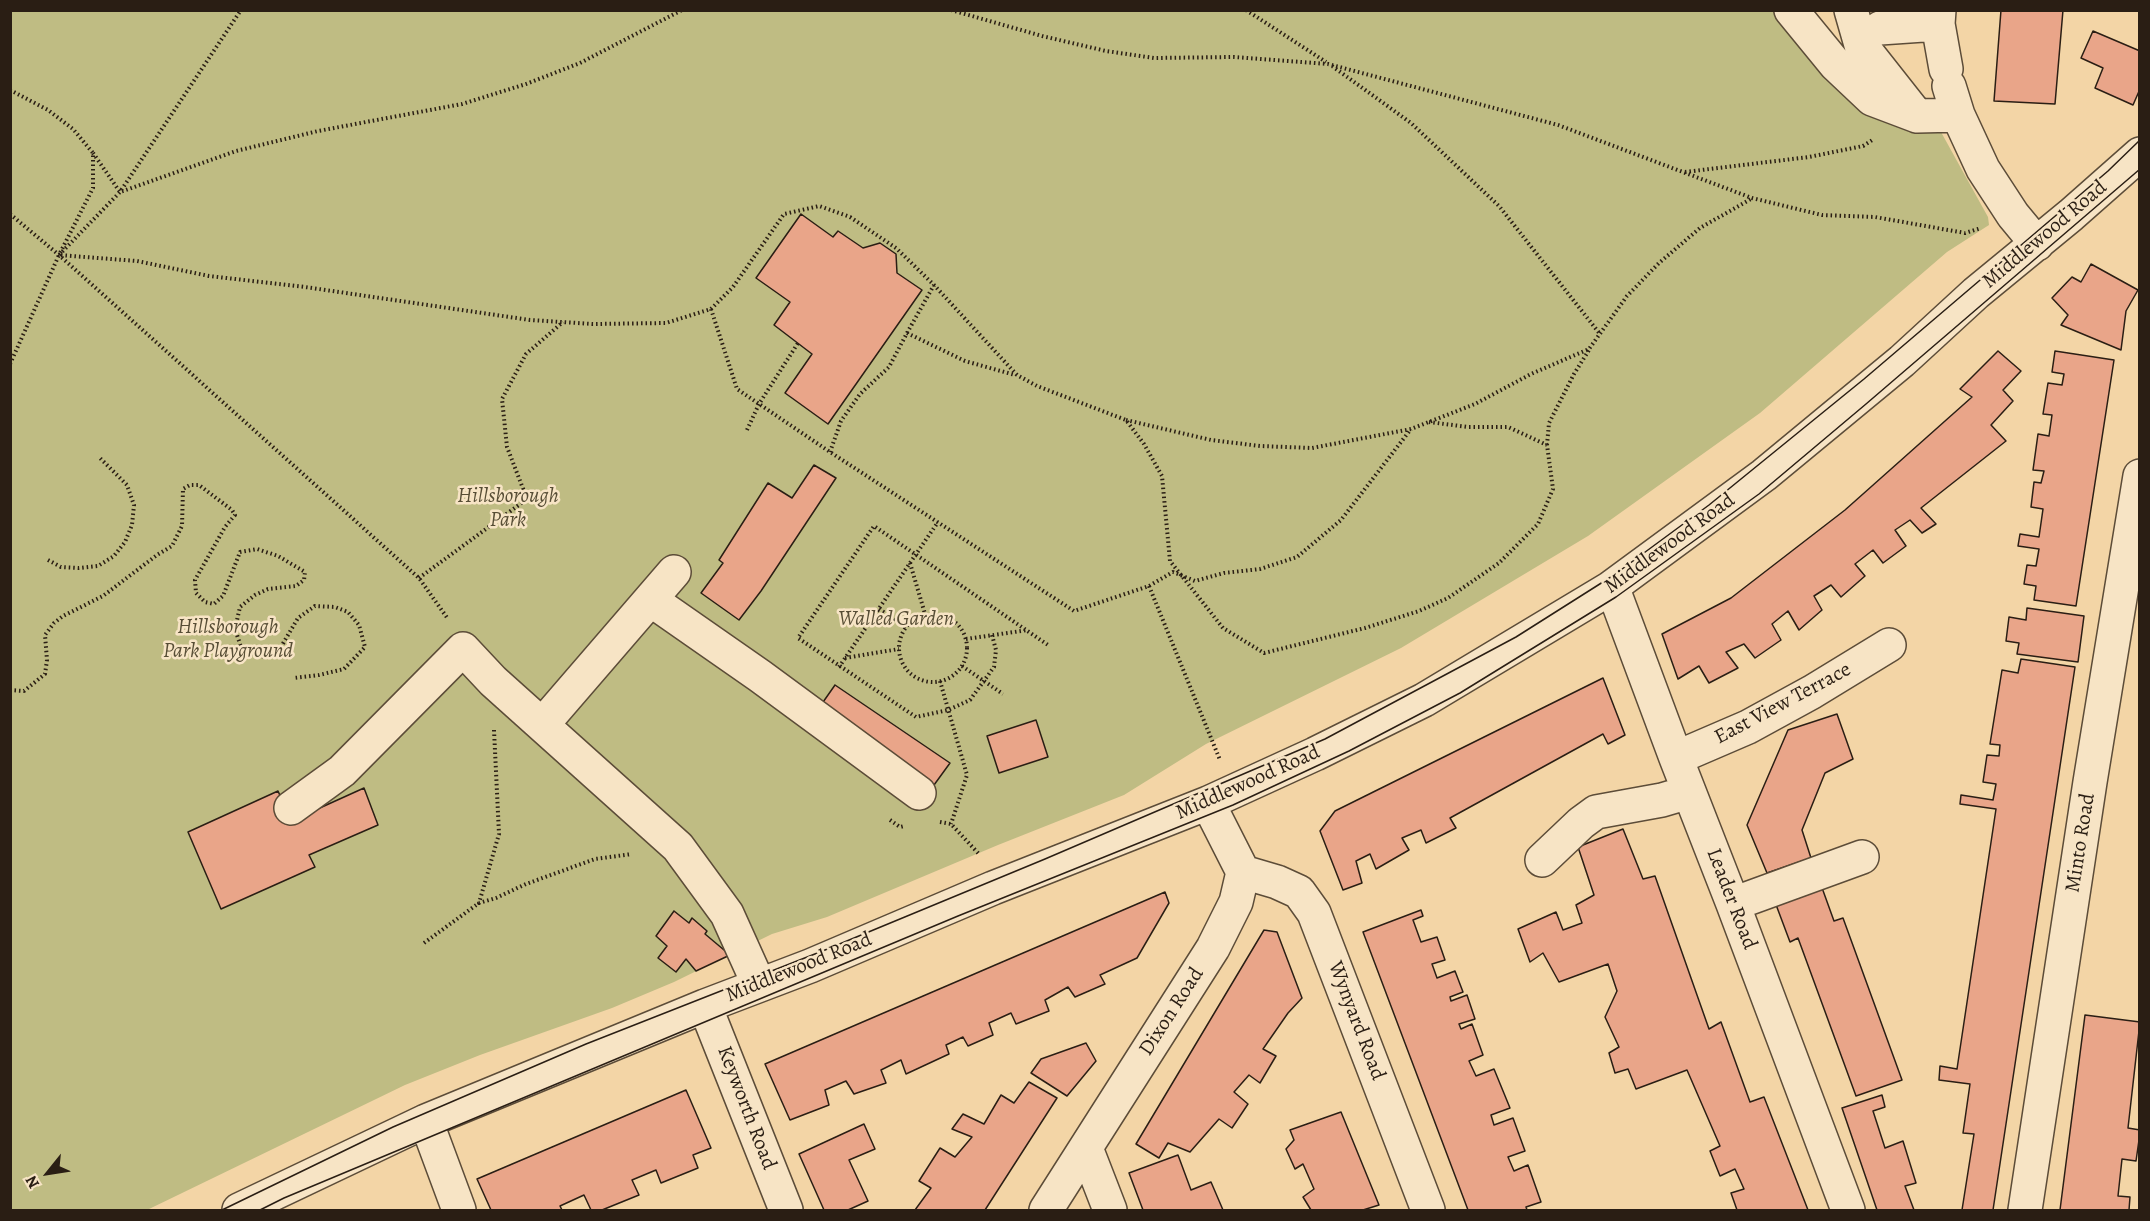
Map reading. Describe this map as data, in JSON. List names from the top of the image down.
{
  "streets": {
    "street": [
      "Middlewood Road",
      "East View Terrace",
      "Minto Road",
      "Leader Road",
      "Dixon Road",
      "Wynyard Road",
      "Keyworth Road"
    ]
  },
  "crossings": [
    ["Middlewood Road", "Leader Road"],
    ["Middlewood Road", "Keyworth Road"],
    ["East View Terrace", "Leader Road"],
    ["Dixon Road", "Wynyard Road"]
  ],
  "parks": ["Hillsborough Park", "Walled Garden", "Hillsborough Park Playground"],
  "north": "bottom left"
}
